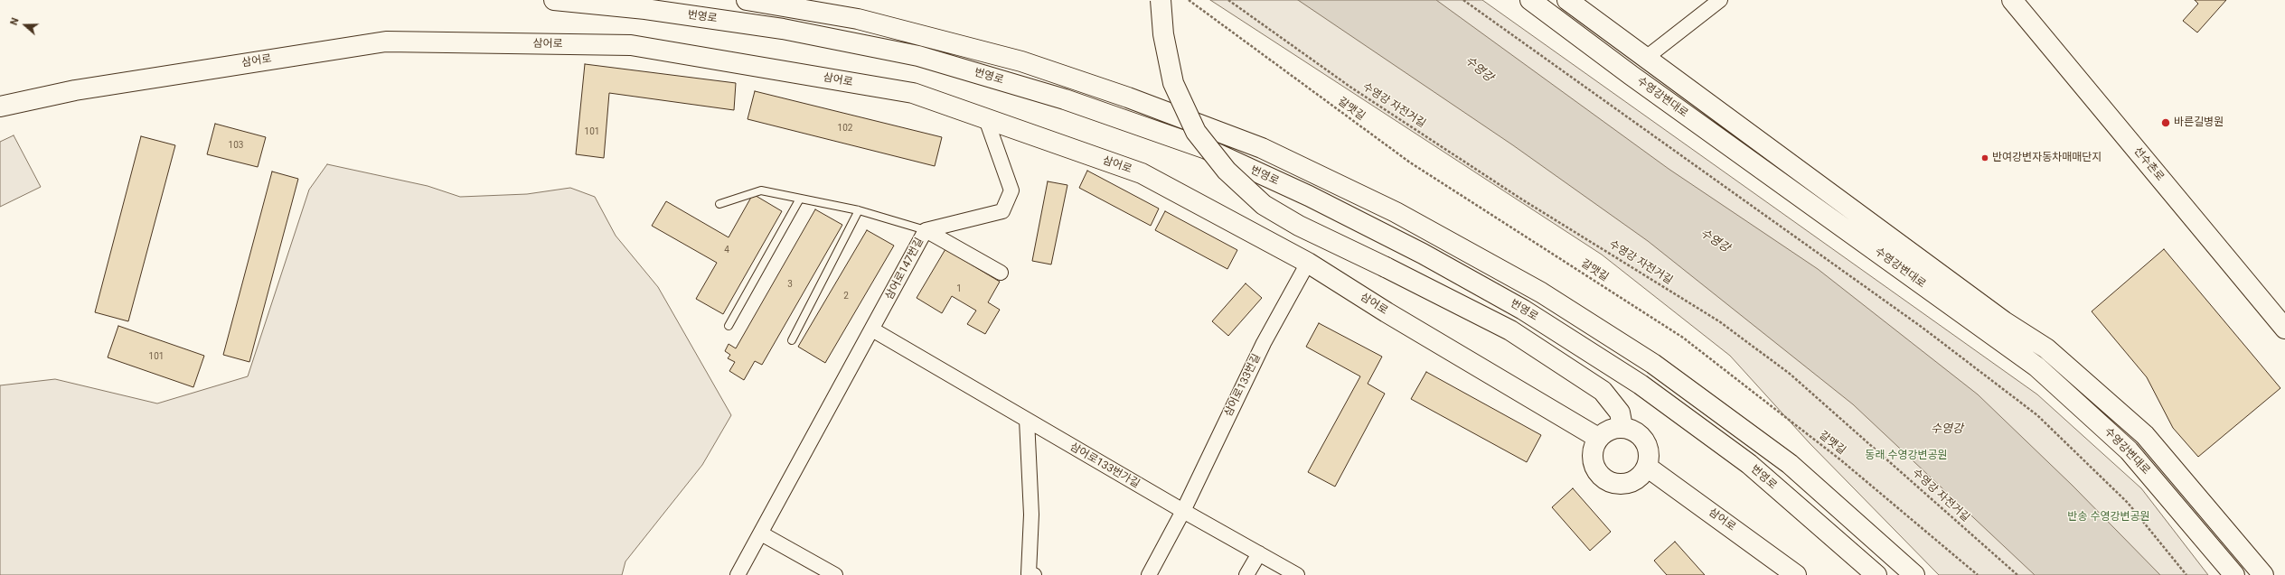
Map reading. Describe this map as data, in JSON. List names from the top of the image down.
{
  "streets": {
    "main road": [
      "번영로",
      "삼어로",
      "수영강변대로",
      "선수촌로"
    ],
    "street": ["삼어로147번길", "삼어로133번길", "삼어로133번가길"],
    "path": ["수영강 자전거길", "갈맷길"]
  },
  "crossings": [
    ["삼어로", "삼어로147번길"],
    ["삼어로", "삼어로133번길"],
    ["삼어로147번길", "삼어로133번가길"],
    ["삼어로133번길", "삼어로133번가길"]
  ],
  "water": ["수영강"],
  "parks": ["동래 수영강변공원", "반송 수영강변공원"],
  "places": ["바른길병원", "반여강변자동차매매단지"],
  "house_numbers": [
    "102",
    "101",
    "103",
    "4",
    "3",
    "1",
    "2",
    "101"
  ],
  "north": "left"
}
